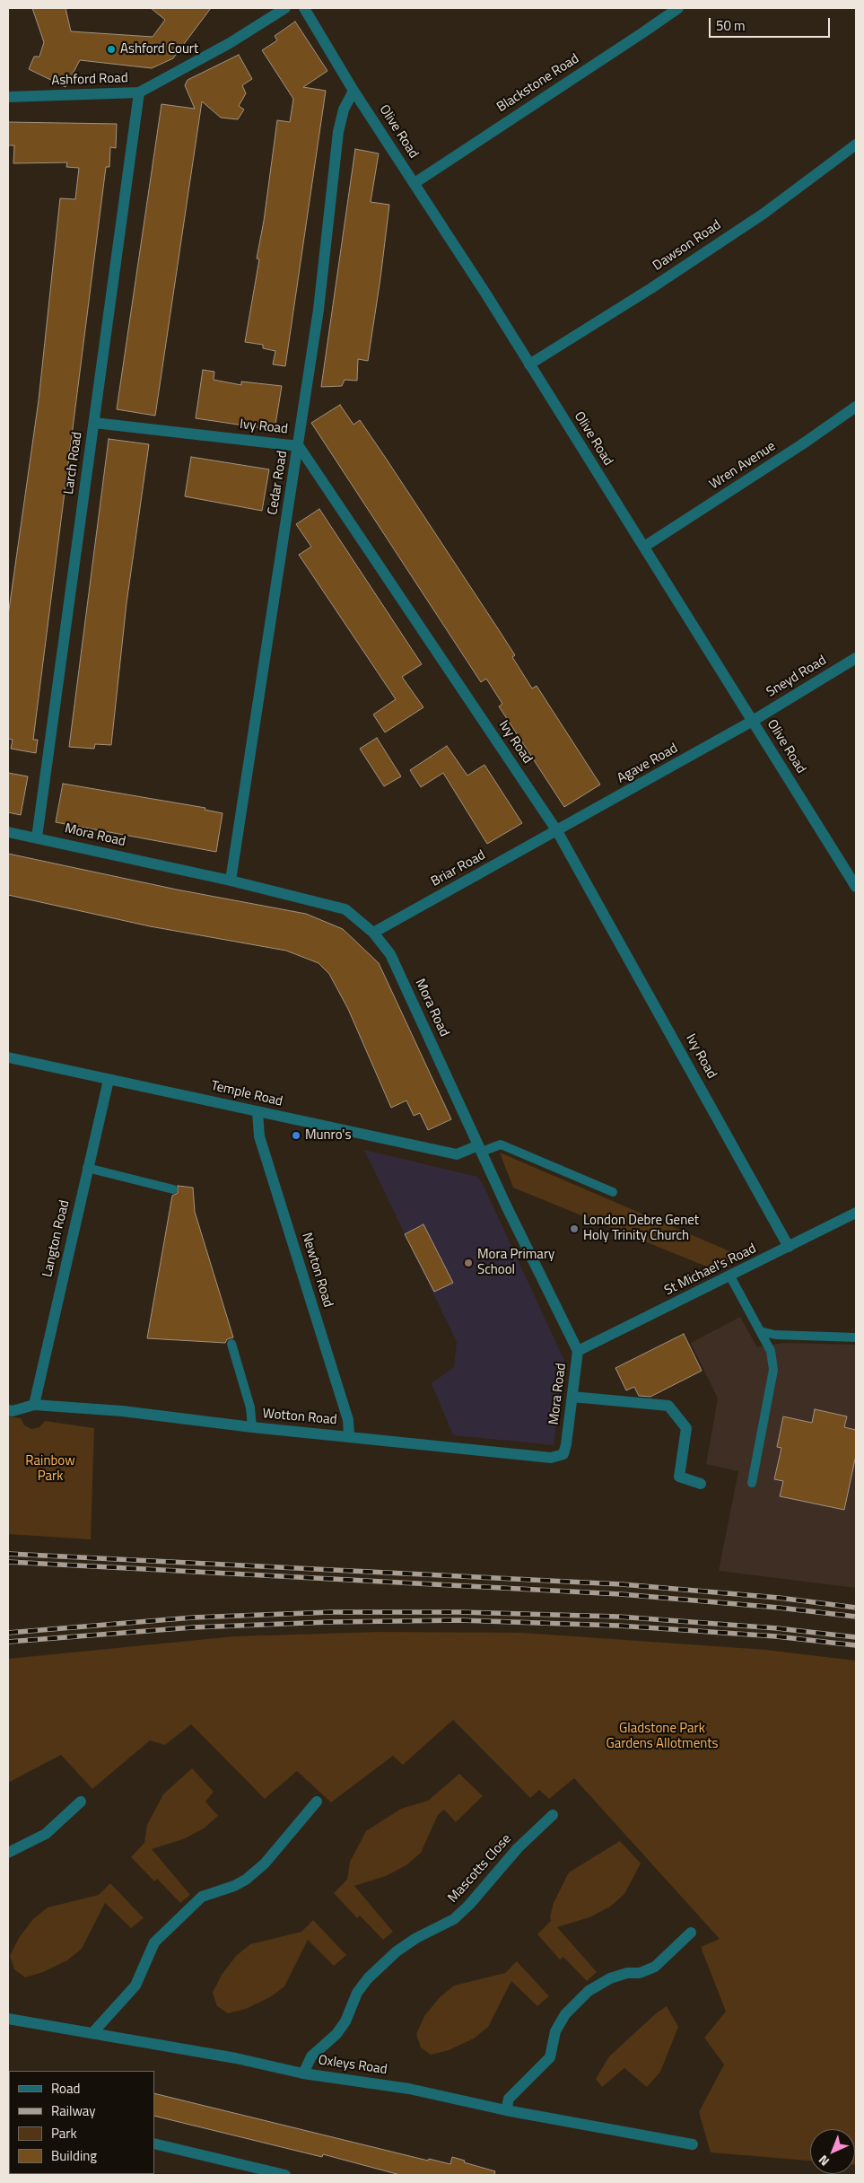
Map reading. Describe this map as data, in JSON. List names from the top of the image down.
{
  "streets": {
    "street": [
      "Ashford Road",
      "Blackstone Road",
      "Olive Road",
      "Dawson Road",
      "Ivy Road",
      "Larch Road",
      "Wren Avenue",
      "Cedar Road",
      "Sneyd Road",
      "Agave Road",
      "Mora Road",
      "Briar Road",
      "Temple Road",
      "Langton Road",
      "Newton Road",
      "St Michael's Road",
      "Wotton Road",
      "Mascotts Close",
      "Oxleys Road"
    ]
  },
  "crossings": [
    ["Ashford Road", "Larch Road"],
    ["Blackstone Road", "Olive Road"],
    ["Olive Road", "Dawson Road"],
    ["Olive Road", "Wren Avenue"],
    ["Olive Road", "Cedar Road"],
    ["Olive Road", "Sneyd Road"],
    ["Olive Road", "Agave Road"],
    ["Ivy Road", "Larch Road"],
    ["Ivy Road", "Cedar Road"],
    ["Ivy Road", "Agave Road"],
    ["Ivy Road", "Briar Road"],
    ["Ivy Road", "St Michael's Road"],
    ["Larch Road", "Mora Road"],
    ["Cedar Road", "Mora Road"],
    ["Sneyd Road", "Agave Road"],
    ["Agave Road", "Briar Road"],
    ["Mora Road", "Briar Road"],
    ["Mora Road", "Temple Road"],
    ["Mora Road", "St Michael's Road"],
    ["Mora Road", "Wotton Road"],
    ["Temple Road", "Langton Road"],
    ["Temple Road", "Newton Road"],
    ["Langton Road", "Wotton Road"],
    ["Newton Road", "Wotton Road"],
    ["Mascotts Close", "Oxleys Road"]
  ],
  "parks": ["Rainbow Park", "Gladstone Park Gardens Allotments"],
  "places": [
    "Ashford Court",
    "Munro's",
    "London Debre Genet Holy Trinity Church",
    "Mora Primary School"
  ],
  "legend": [
    "Road",
    "Railway",
    "Park",
    "Building"
  ],
  "scale_bar": "50 m",
  "north": "bottom left"
}
